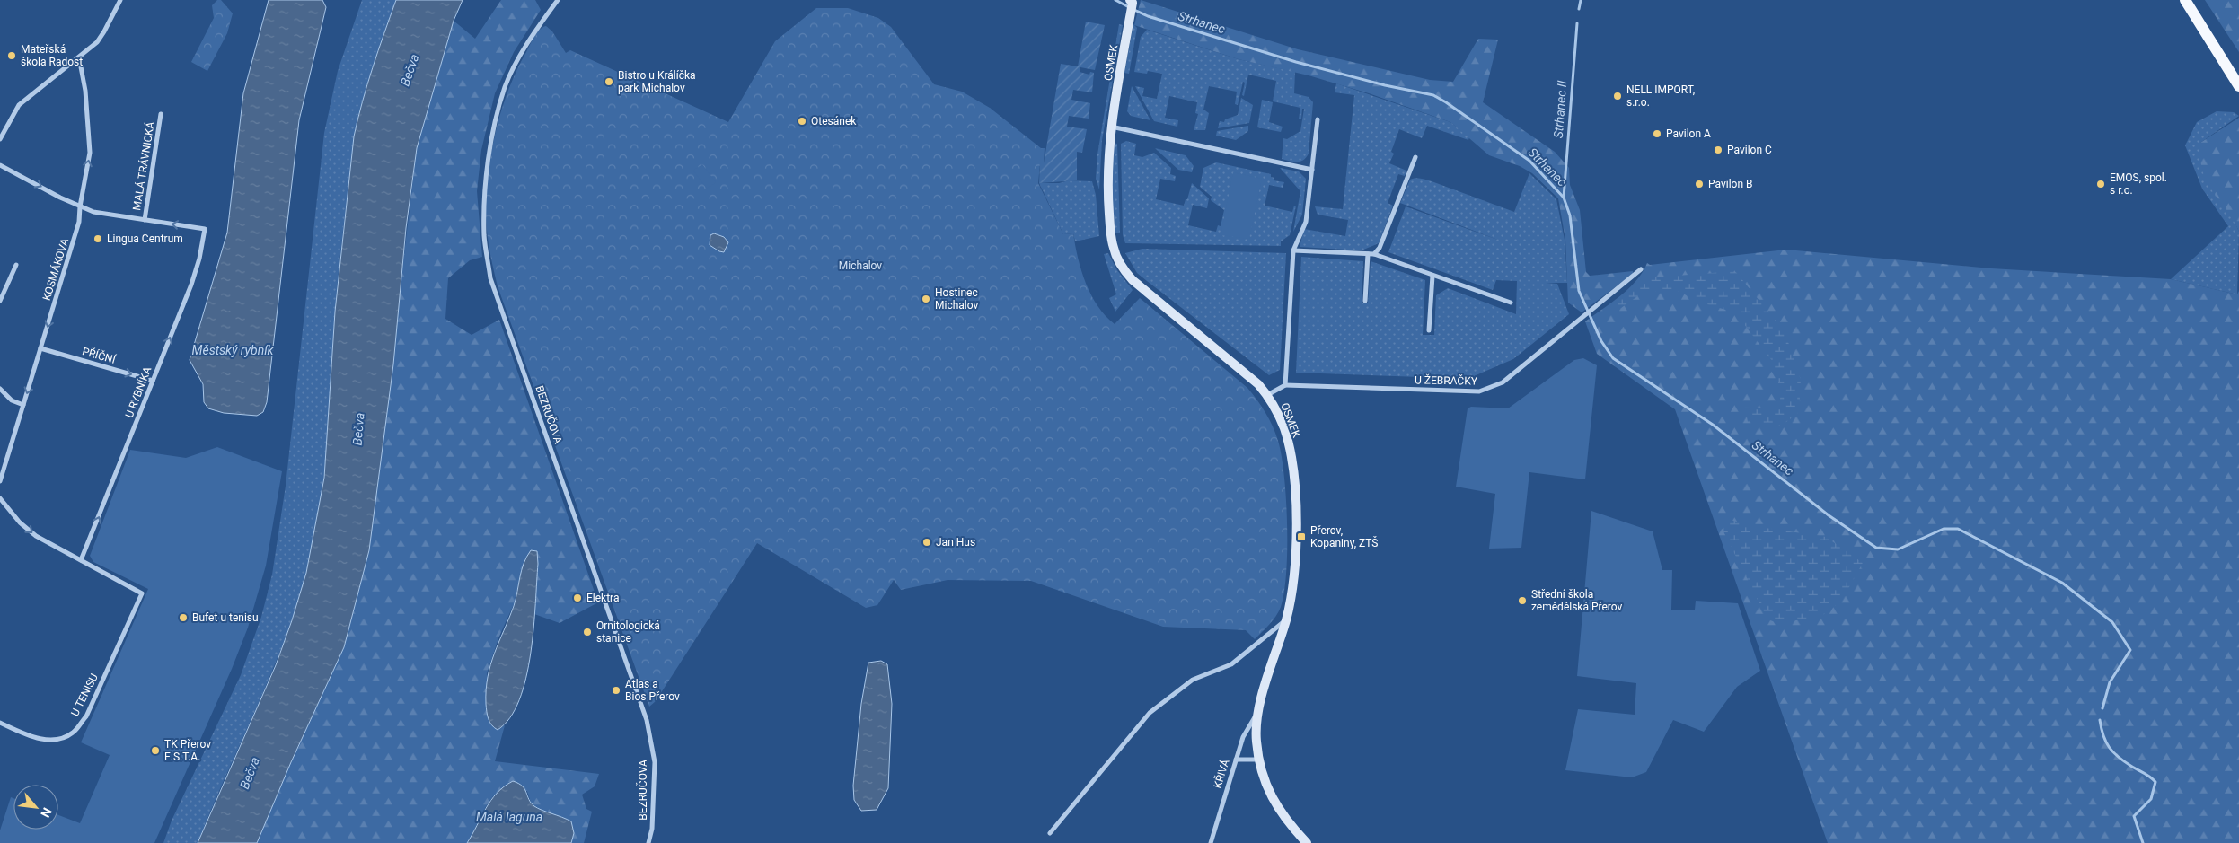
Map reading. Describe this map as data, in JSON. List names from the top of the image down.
{
  "streets": {
    "street": [
      "OSMEK",
      "MALÁ TRÁVNICKÁ",
      "KOSMÁKOVA",
      "PŘÍČNÍ",
      "U ŽEBRAČKY",
      "U RYBNÍKA",
      "BEZRUČOVA",
      "U TENISU",
      "KŘIVÁ"
    ]
  },
  "crossings": [
    ["OSMEK", "U ŽEBRAČKY"],
    ["OSMEK", "KŘIVÁ"],
    ["MALÁ TRÁVNICKÁ", "KOSMÁKOVA"],
    ["MALÁ TRÁVNICKÁ", "U RYBNÍKA"],
    ["KOSMÁKOVA", "PŘÍČNÍ"],
    ["PŘÍČNÍ", "U RYBNÍKA"],
    ["U RYBNÍKA", "U TENISU"]
  ],
  "one_way": ["PŘÍČNÍ", "U RYBNÍKA"],
  "water": [
    "Strhanec",
    "Bečva",
    "Strhanec II",
    "Městský rybník",
    "Malá laguna"
  ],
  "parks": ["Michalov"],
  "places": {
    "other": [
      "Mateřská škola Radost",
      "Bistro u Králíčka park Michalov",
      "NELL IMPORT, s.r.o.",
      "Otesánek",
      "Pavilon A",
      "Pavilon C",
      "Pavilon B",
      "EMOS, spol. s r.o.",
      "Lingua Centrum",
      "Hostinec Michalov",
      "Jan Hus",
      "Elektra",
      "Střední škola zemědělská Přerov",
      "Bufet u tenisu",
      "Ornitologická stanice",
      "Atlas a Bios Přerov",
      "TK Přerov E.S.T.A."
    ],
    "transit": ["Přerov, Kopaniny, ZTŠ"]
  },
  "north": "bottom right"
}
